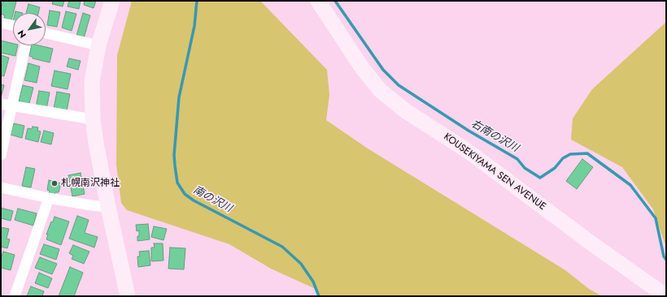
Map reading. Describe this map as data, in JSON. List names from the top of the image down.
{
  "streets": {
    "street": ["KOUSEKIYAMA SEN AVENUE"]
  },
  "water": ["右南の沢川", "南の沢川"],
  "places": ["札幌南沢神社"],
  "north": "bottom left"
}
